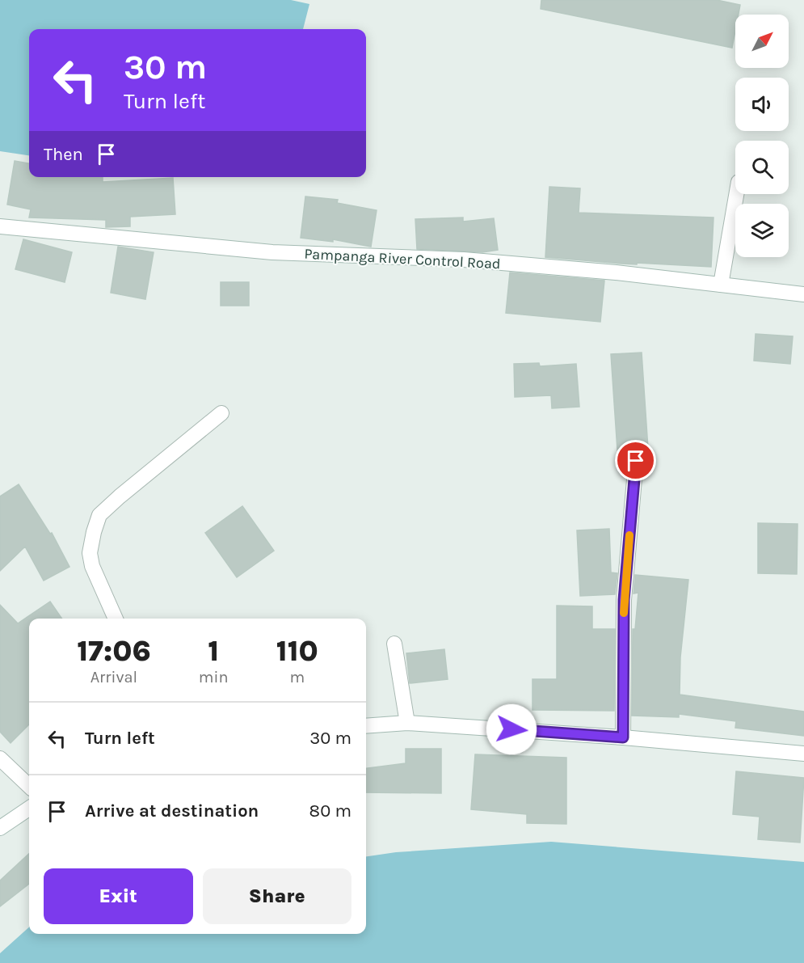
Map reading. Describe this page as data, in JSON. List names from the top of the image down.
{
  "streets": {
    "street": ["Pampanga River Control Road"]
  },
  "north": "top right",
  "page": {
    "turn": ["30 m", "Turn left"],
    "then": "Then",
    "eta": [
      "17:06",
      "Arrival",
      "1",
      "min",
      "110",
      "m"
    ],
    "list": [
      {
        "name": "Turn left",
        "value": "30 m"
      },
      {
        "name": "Arrive at destination",
        "value": "80 m"
      }
    ],
    "buttons": ["Exit", "Share"]
  }
}
